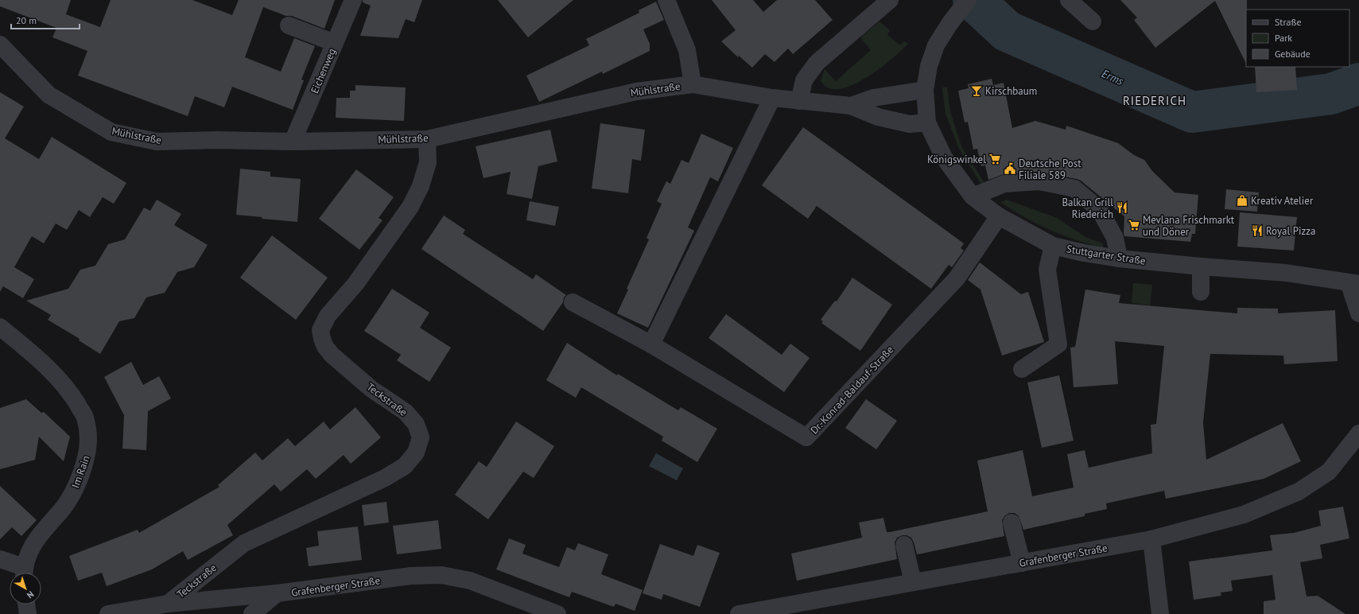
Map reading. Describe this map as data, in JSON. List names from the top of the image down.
{
  "streets": {
    "street": [
      "Eichenweg",
      "Mühlstraße",
      "Stuttgarter Straße",
      "Dr.-Konrad-Baldauf-Straße",
      "Teckstraße",
      "Im Rain",
      "Grafenberger Straße"
    ]
  },
  "crossings": [
    ["Eichenweg", "Mühlstraße"],
    ["Mühlstraße", "Stuttgarter Straße"],
    ["Mühlstraße", "Teckstraße"],
    ["Stuttgarter Straße", "Dr.-Konrad-Baldauf-Straße"],
    ["Teckstraße", "Grafenberger Straße"]
  ],
  "districts": ["RIEDERICH"],
  "water": ["Erms"],
  "places": {
    "bar": ["Kirschbaum"],
    "supermarket": ["Königswinkel", "Mevlana Frischmarkt und Döner"],
    "public building": ["Deutsche Post Filiale 589"],
    "shop": ["Kreativ Atelier"],
    "restaurant": ["Balkan Grill Riederich", "Royal Pizza"]
  },
  "legend": ["Straße", "Park", "Gebäude"],
  "scale_bar": "20 m",
  "north": "bottom right"
}
